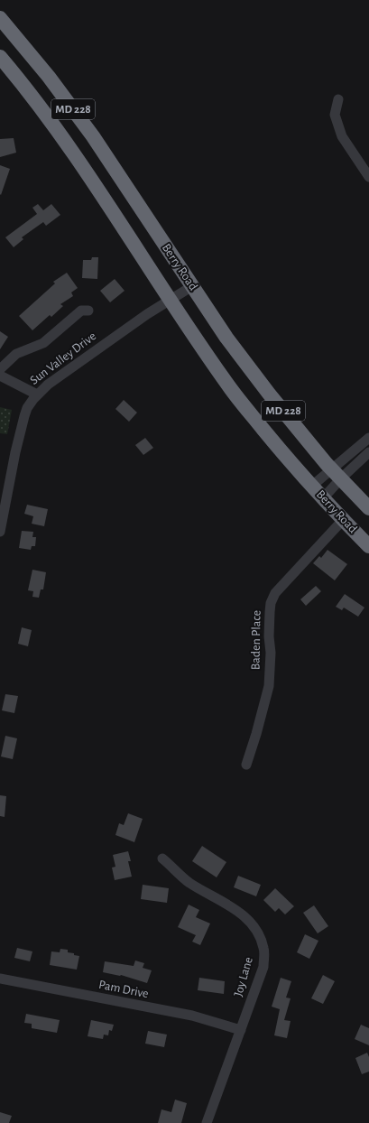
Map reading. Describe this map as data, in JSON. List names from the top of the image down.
{
  "streets": {
    "highway": ["MD 228", "Berry Road"],
    "street": [
      "Sun Valley Drive",
      "Baden Place",
      "Joy Lane",
      "Pam Drive"
    ]
  },
  "crossings": [
    ["Berry Road", "Sun Valley Drive"],
    ["Berry Road", "Baden Place"],
    ["Joy Lane", "Pam Drive"]
  ]
}
